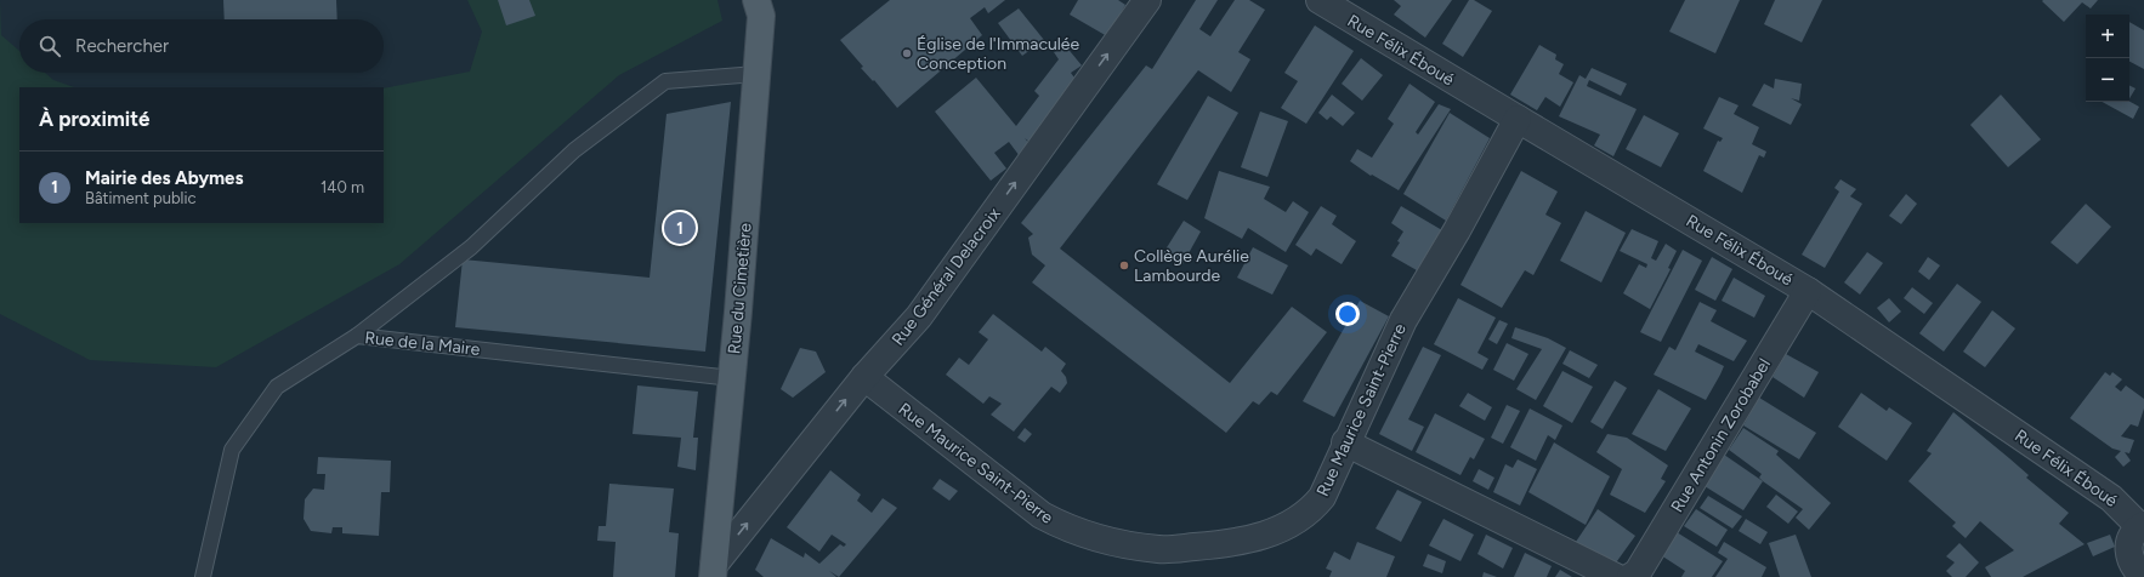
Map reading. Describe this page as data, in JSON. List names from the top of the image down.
{
  "streets": {
    "main road": ["Rue du Cimetière"],
    "street": [
      "Rue Félix Éboué",
      "Rue Général Delacroix",
      "Rue Maurice Saint-Pierre",
      "Rue Antonin Zorobabel"
    ],
    "lane": ["Rue de la Maire"]
  },
  "crossings": [
    ["Rue Félix Éboué", "Rue Maurice Saint-Pierre"],
    ["Rue Félix Éboué", "Rue Antonin Zorobabel"],
    ["Rue Général Delacroix", "Rue du Cimetière"],
    ["Rue Général Delacroix", "Rue Maurice Saint-Pierre"],
    ["Rue du Cimetière", "Rue de la Maire"]
  ],
  "one_way": ["Rue Général Delacroix"],
  "places": ["Église de l'Immaculée Conception", "Collège Aurélie Lambourde"],
  "page": {
    "map_buttons": ["+", "−"],
    "search": "Rechercher",
    "heading": "À proximité",
    "list": [
      {
        "mark": "1",
        "name": "Mairie des Abymes",
        "note": "Bâtiment public",
        "value": "140 m"
      }
    ],
    "pins": "1"
  }
}
